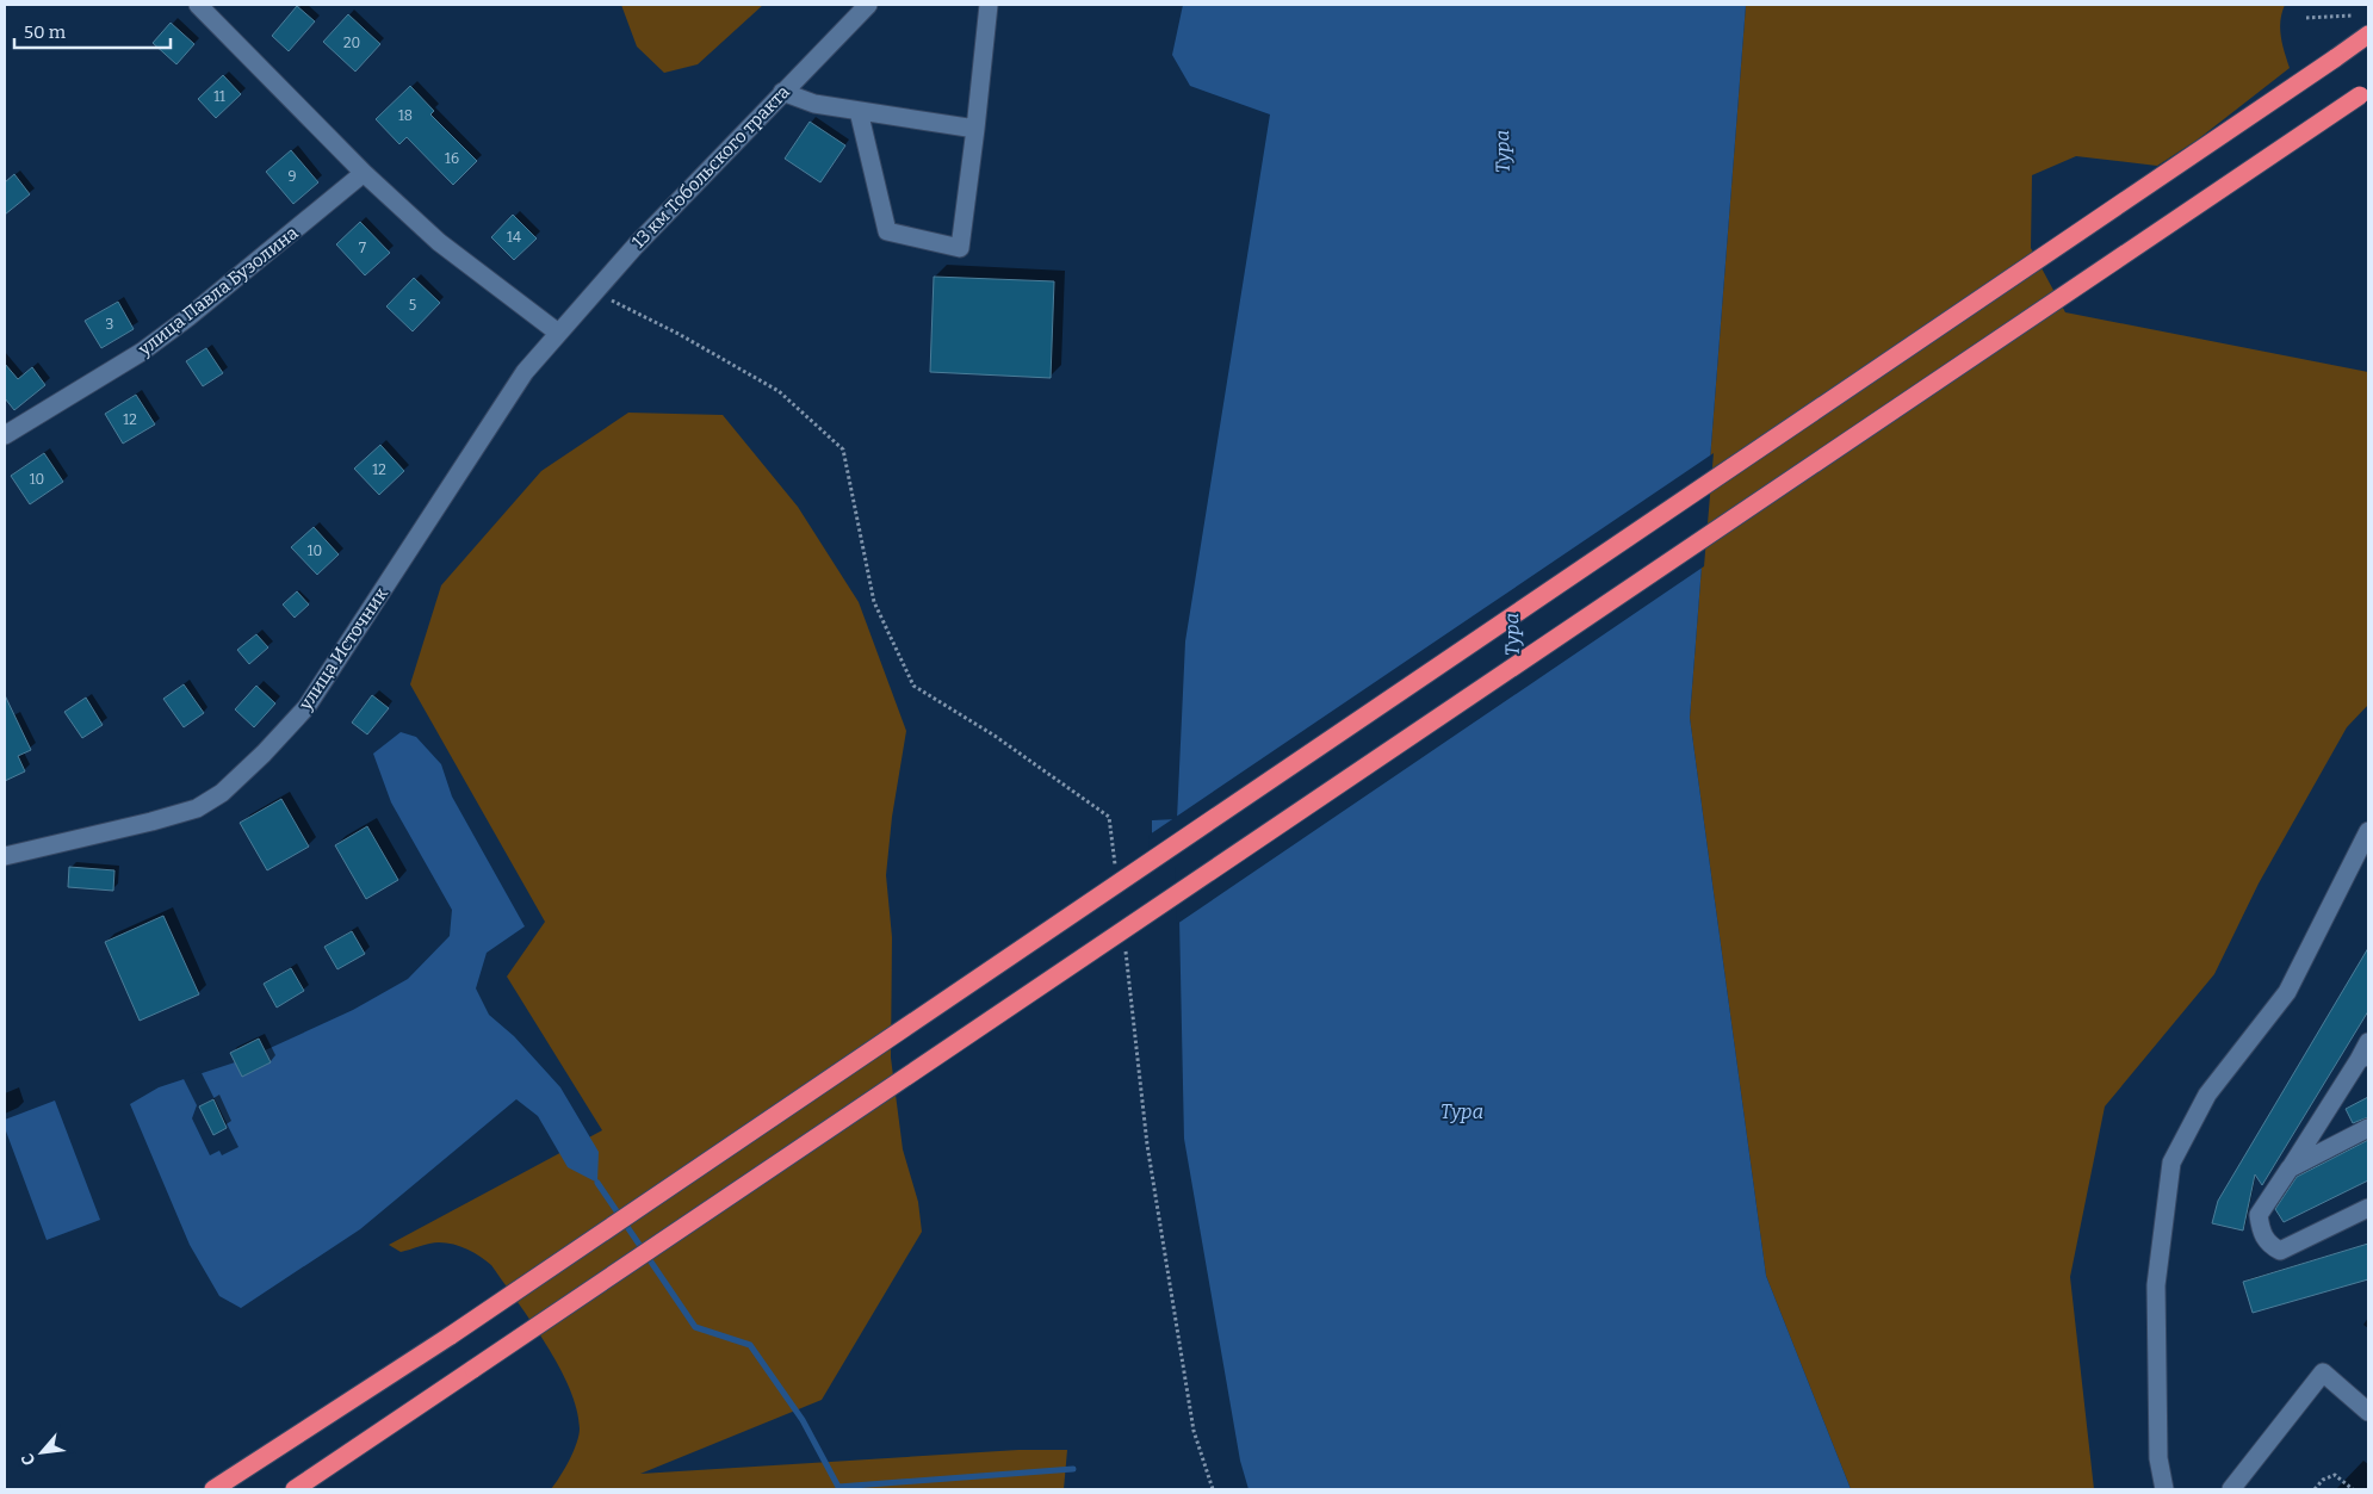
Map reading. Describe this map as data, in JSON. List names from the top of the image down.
{
  "streets": {
    "street": ["13 км Тобольского тракта", "улица Павла Бузолина", "улица Источник"]
  },
  "crossings": [
    ["13 км Тобольского тракта", "улица Источник"]
  ],
  "water": ["Тура"],
  "house_numbers": [
    "20",
    "11",
    "18",
    "16",
    "9",
    "14",
    "7",
    "5",
    "3",
    "12",
    "12",
    "10",
    "10"
  ],
  "scale_bar": "50 m",
  "north": "bottom left"
}
